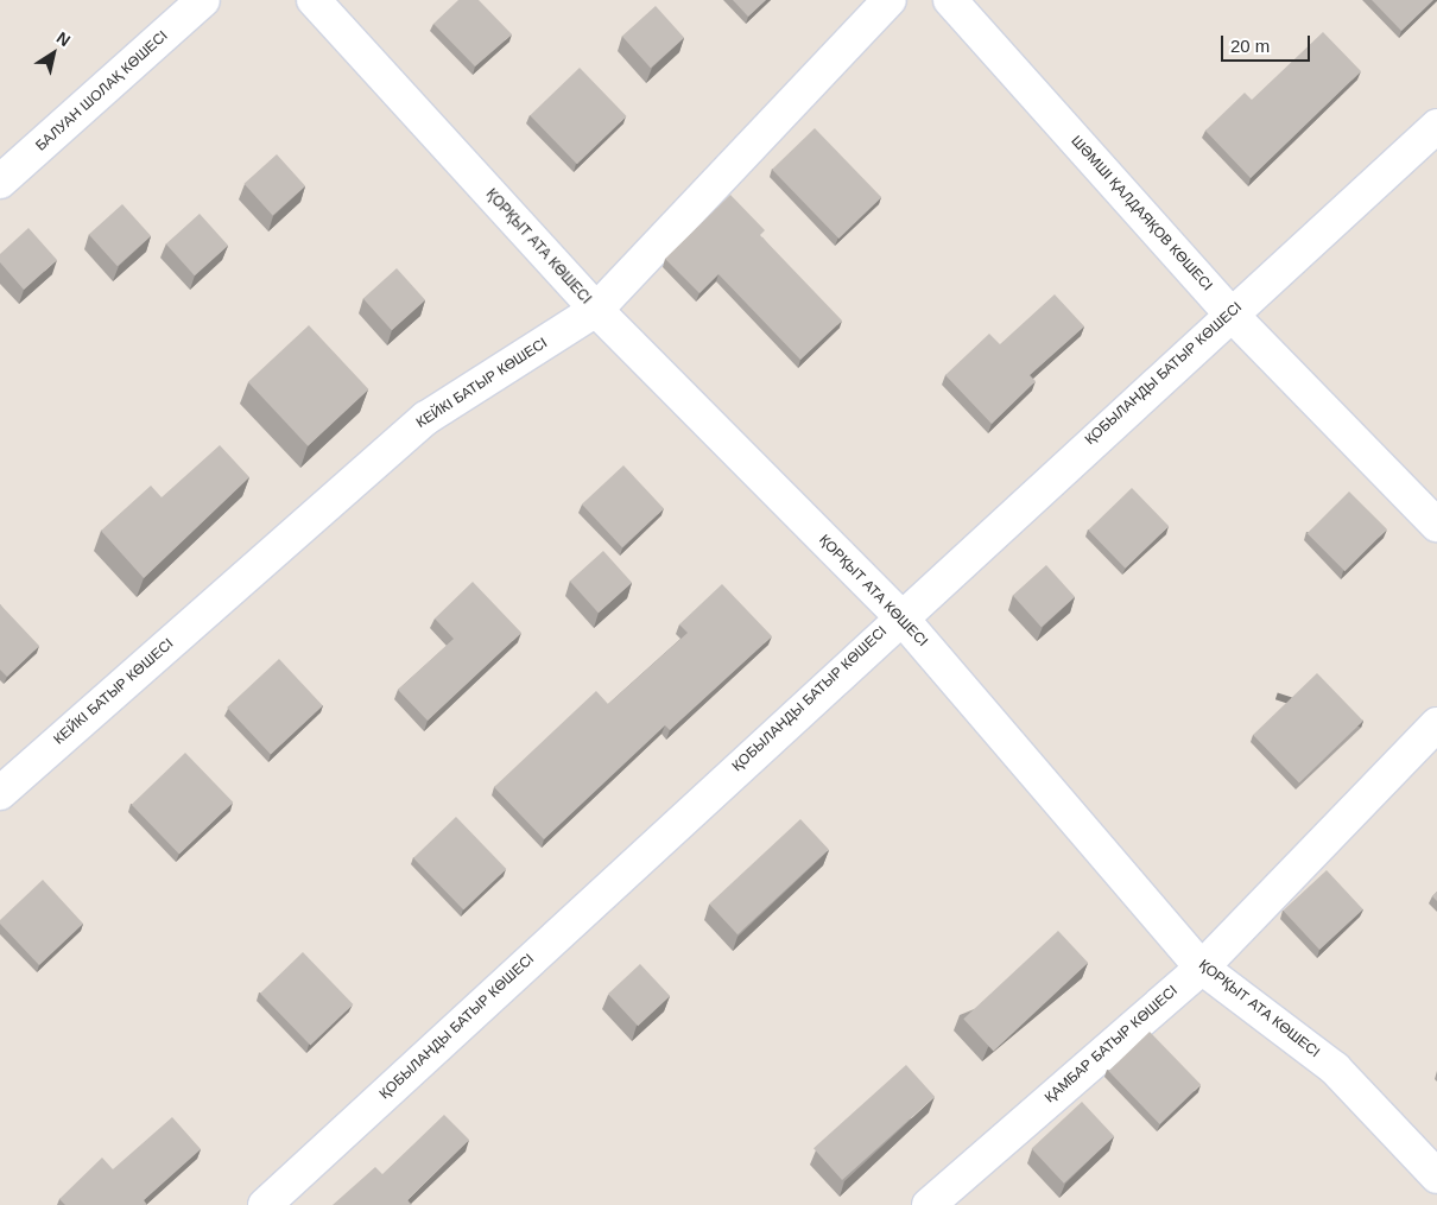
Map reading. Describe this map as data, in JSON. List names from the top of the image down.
{
  "streets": {
    "street": [
      "БАЛУАН ШОЛАҚ КӨШЕСІ",
      "ШӘМШІ ҚАЛДАЯҚОВ КӨШЕСІ",
      "ҚОРҚЫТ АТА КӨШЕСІ",
      "ҚОБЫЛАНДЫ БАТЫР КӨШЕСІ",
      "КЕЙКІ БАТЫР КӨШЕСІ",
      "ҚАМБАР БАТЫР КӨШЕСІ"
    ]
  },
  "crossings": [
    ["ШӘМШІ ҚАЛДАЯҚОВ КӨШЕСІ", "ҚОБЫЛАНДЫ БАТЫР КӨШЕСІ"],
    ["ҚОРҚЫТ АТА КӨШЕСІ", "ҚОБЫЛАНДЫ БАТЫР КӨШЕСІ"],
    ["ҚОРҚЫТ АТА КӨШЕСІ", "КЕЙКІ БАТЫР КӨШЕСІ"],
    ["ҚОРҚЫТ АТА КӨШЕСІ", "ҚАМБАР БАТЫР КӨШЕСІ"]
  ],
  "scale_bar": "20 m",
  "north": "top right"
}
